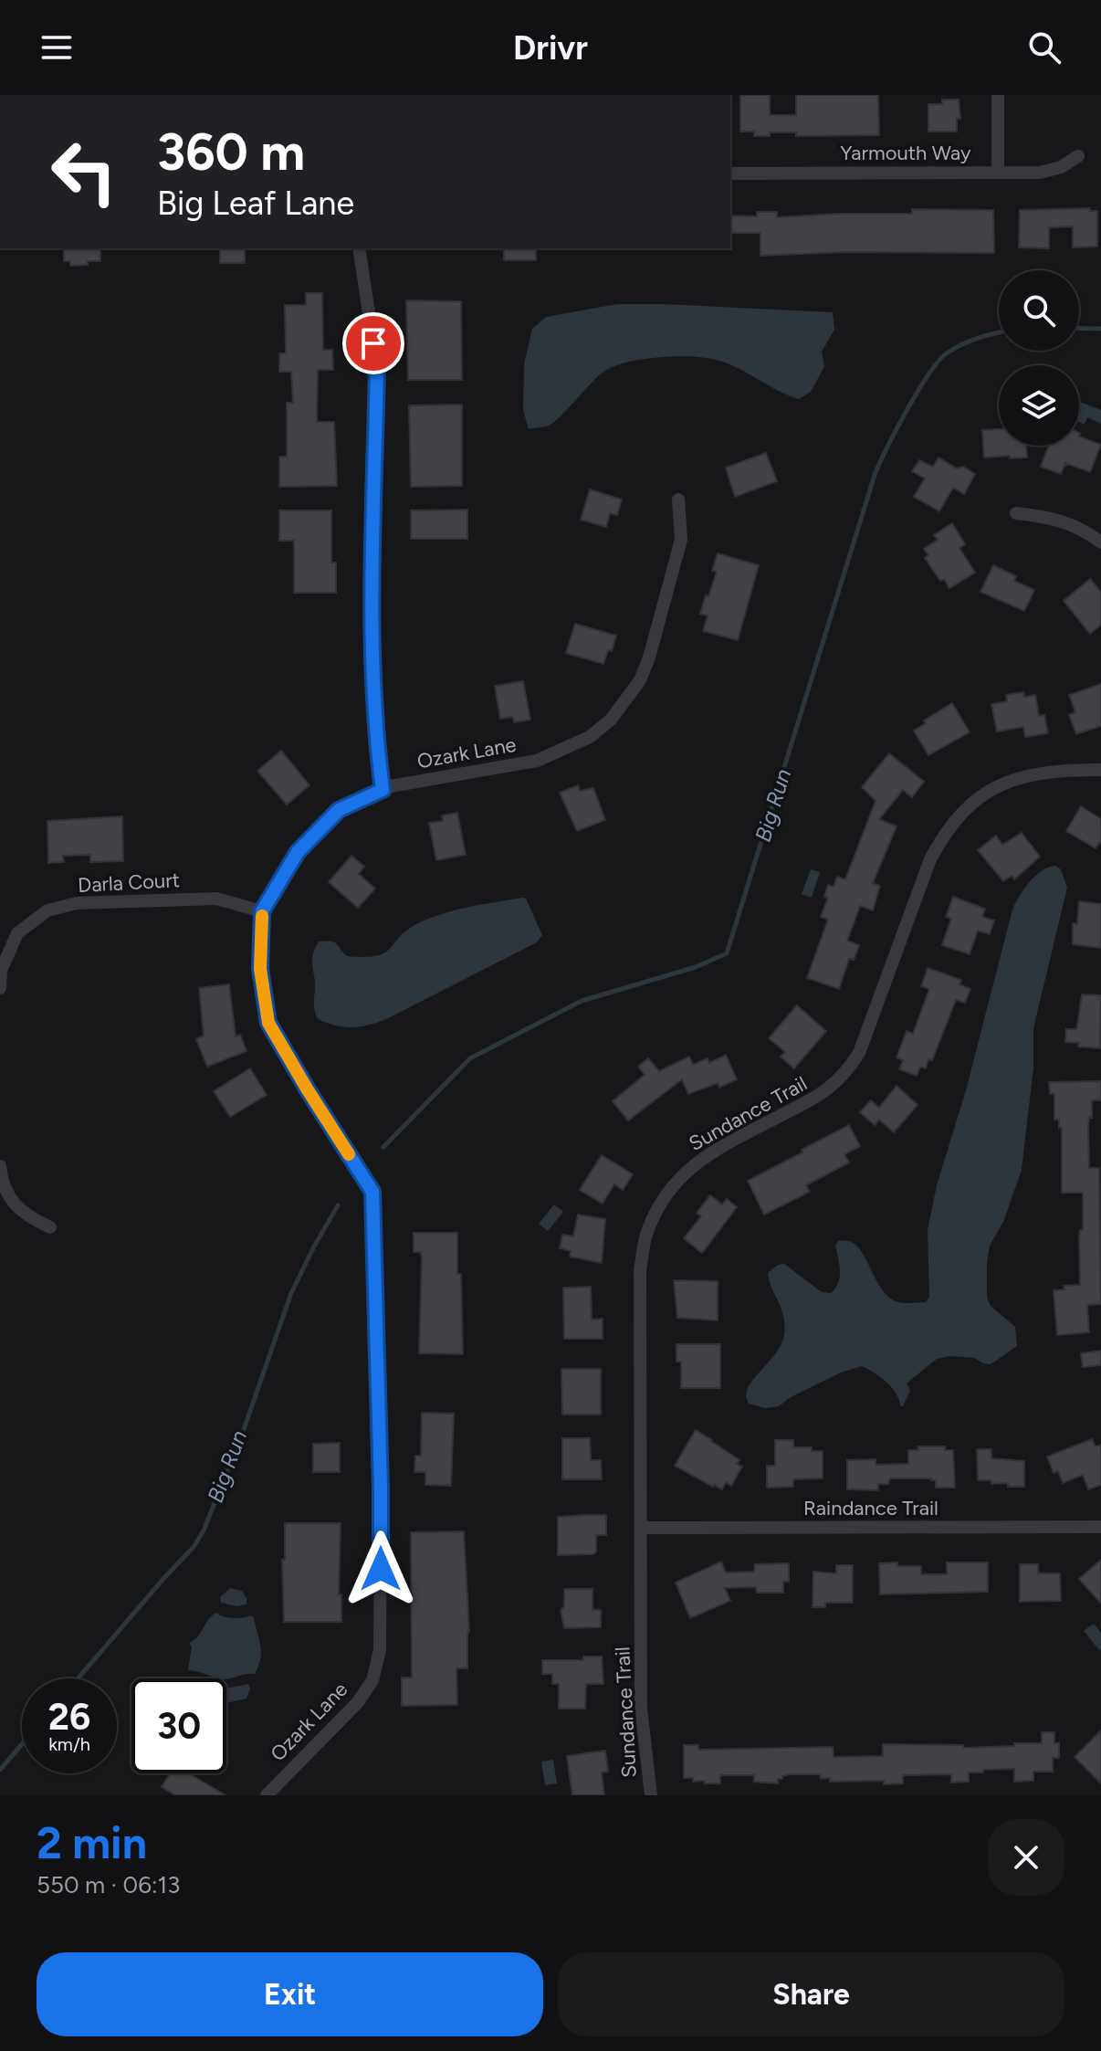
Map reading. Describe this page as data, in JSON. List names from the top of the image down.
{
  "streets": {
    "street": [
      "Yarmouth Way",
      "Ozark Lane",
      "Darla Court",
      "Sundance Trail",
      "Raindance Trail"
    ]
  },
  "crossings": [
    ["Ozark Lane", "Darla Court"],
    ["Sundance Trail", "Raindance Trail"]
  ],
  "water": ["Big Run"],
  "page": {
    "header": "Drivr",
    "turn": ["360 m", "Big Leaf Lane"],
    "speed": "26 km/h",
    "limit": "30",
    "heading": ["2 min", "550 m · 06:13"],
    "buttons": ["Exit", "Share"]
  }
}
